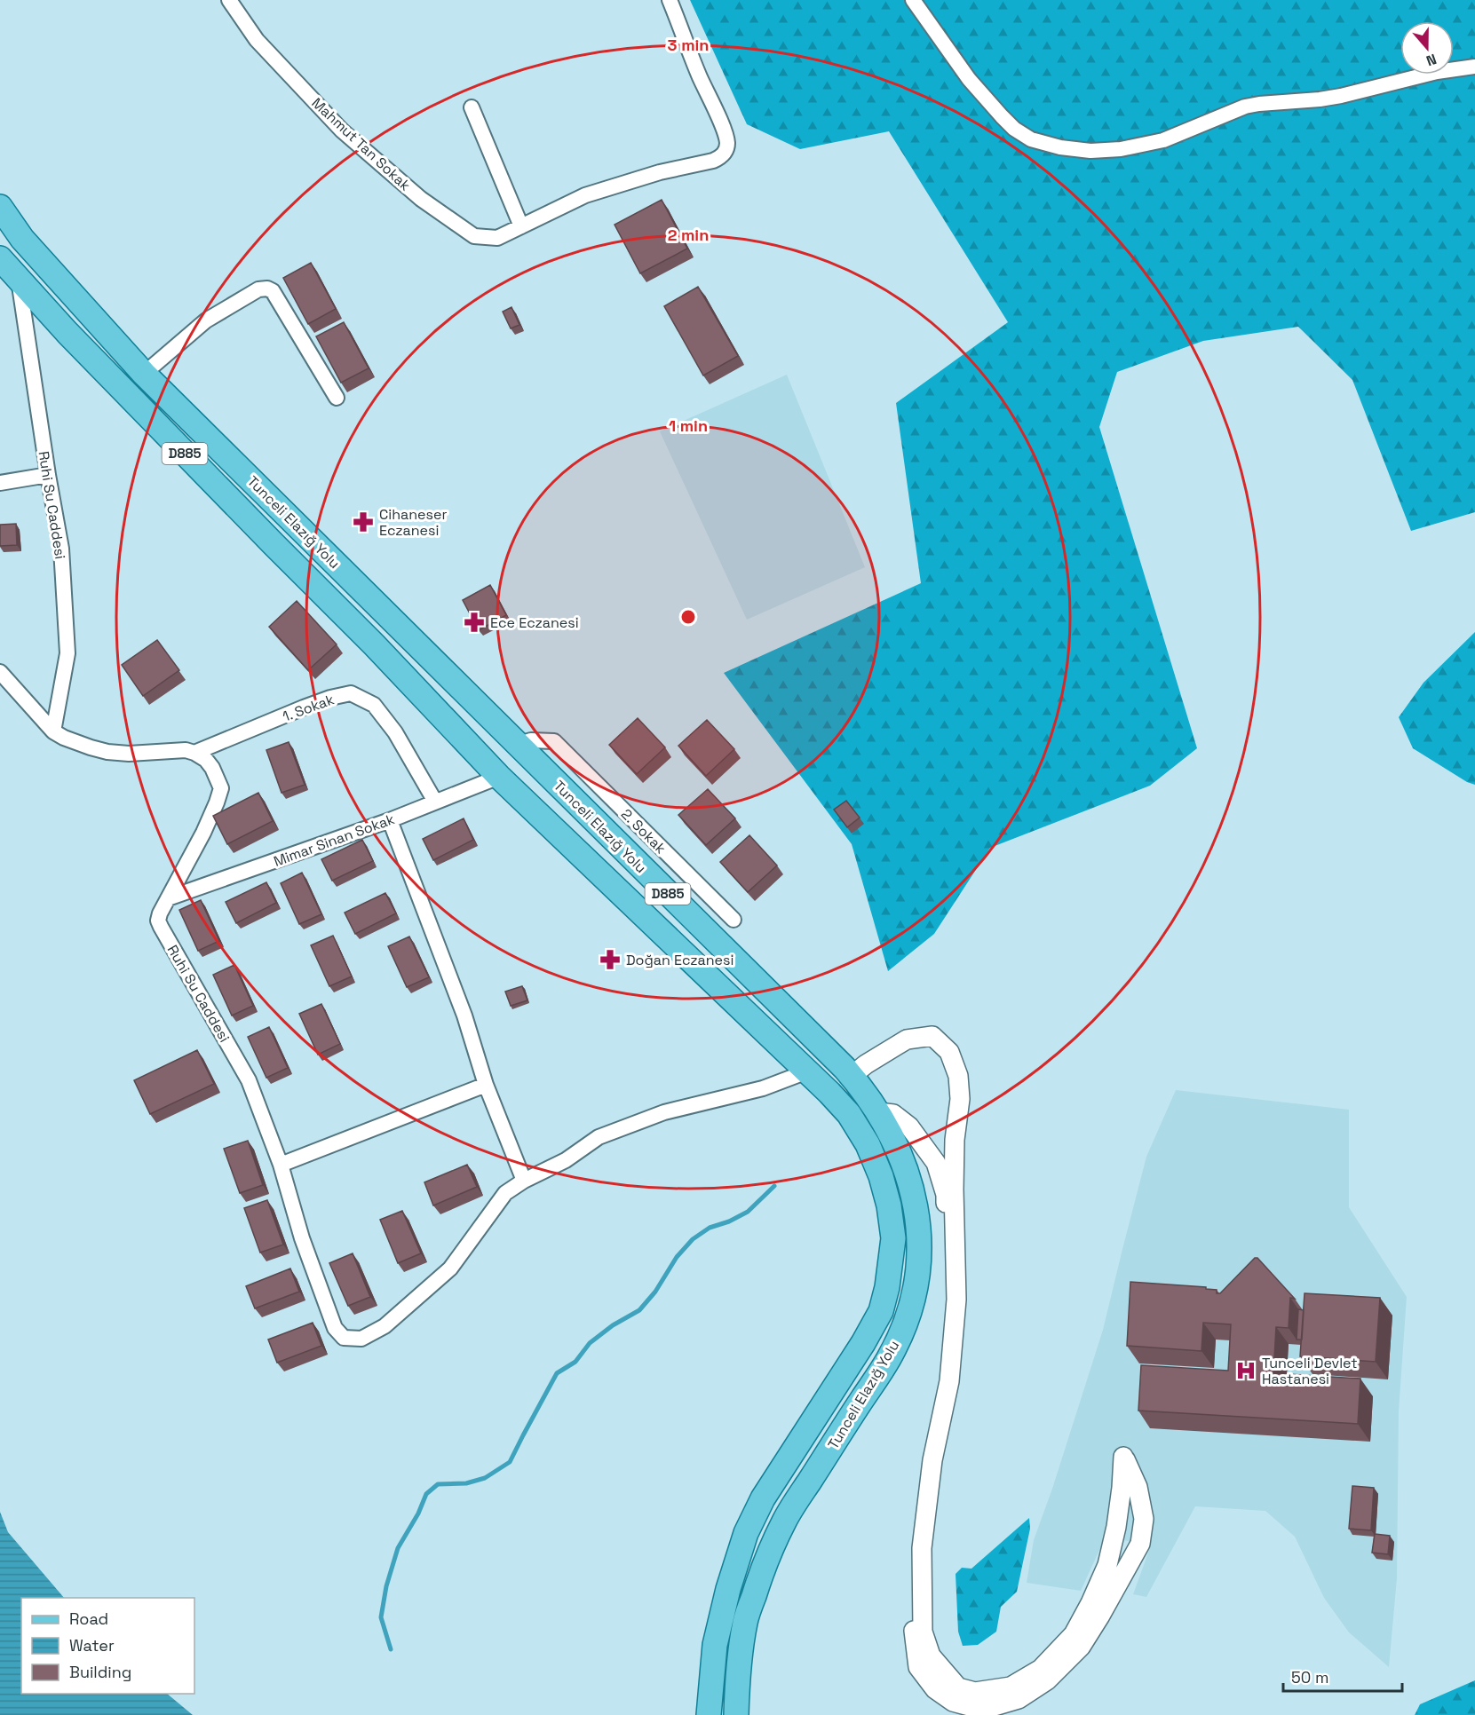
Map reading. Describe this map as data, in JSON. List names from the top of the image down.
{
  "streets": {
    "main road": ["D885", "Tunceli Elazığ Yolu"],
    "street": [
      "Mahmut Tan Sokak",
      "Ruhi Su Caddesi",
      "1. Sokak",
      "2. Sokak",
      "Mimar Sinan Sokak"
    ]
  },
  "crossings": [
    ["Ruhi Su Caddesi", "Tunceli Elazığ Yolu"],
    ["Ruhi Su Caddesi", "1. Sokak"],
    ["Ruhi Su Caddesi", "Mimar Sinan Sokak"],
    ["Tunceli Elazığ Yolu", "2. Sokak"],
    ["Tunceli Elazığ Yolu", "Mimar Sinan Sokak"],
    ["1. Sokak", "Mimar Sinan Sokak"]
  ],
  "places": {
    "pharmacy": ["Cihaneser Eczanesi", "Ece Eczanesi", "Doğan Eczanesi"],
    "hospital": ["Tunceli Devlet Hastanesi"]
  },
  "legend": ["Road", "Water", "Building"],
  "scale_bar": "50 m",
  "north": "bottom",
  "rings": ["3 min", "2 min", "1 min"]
}
